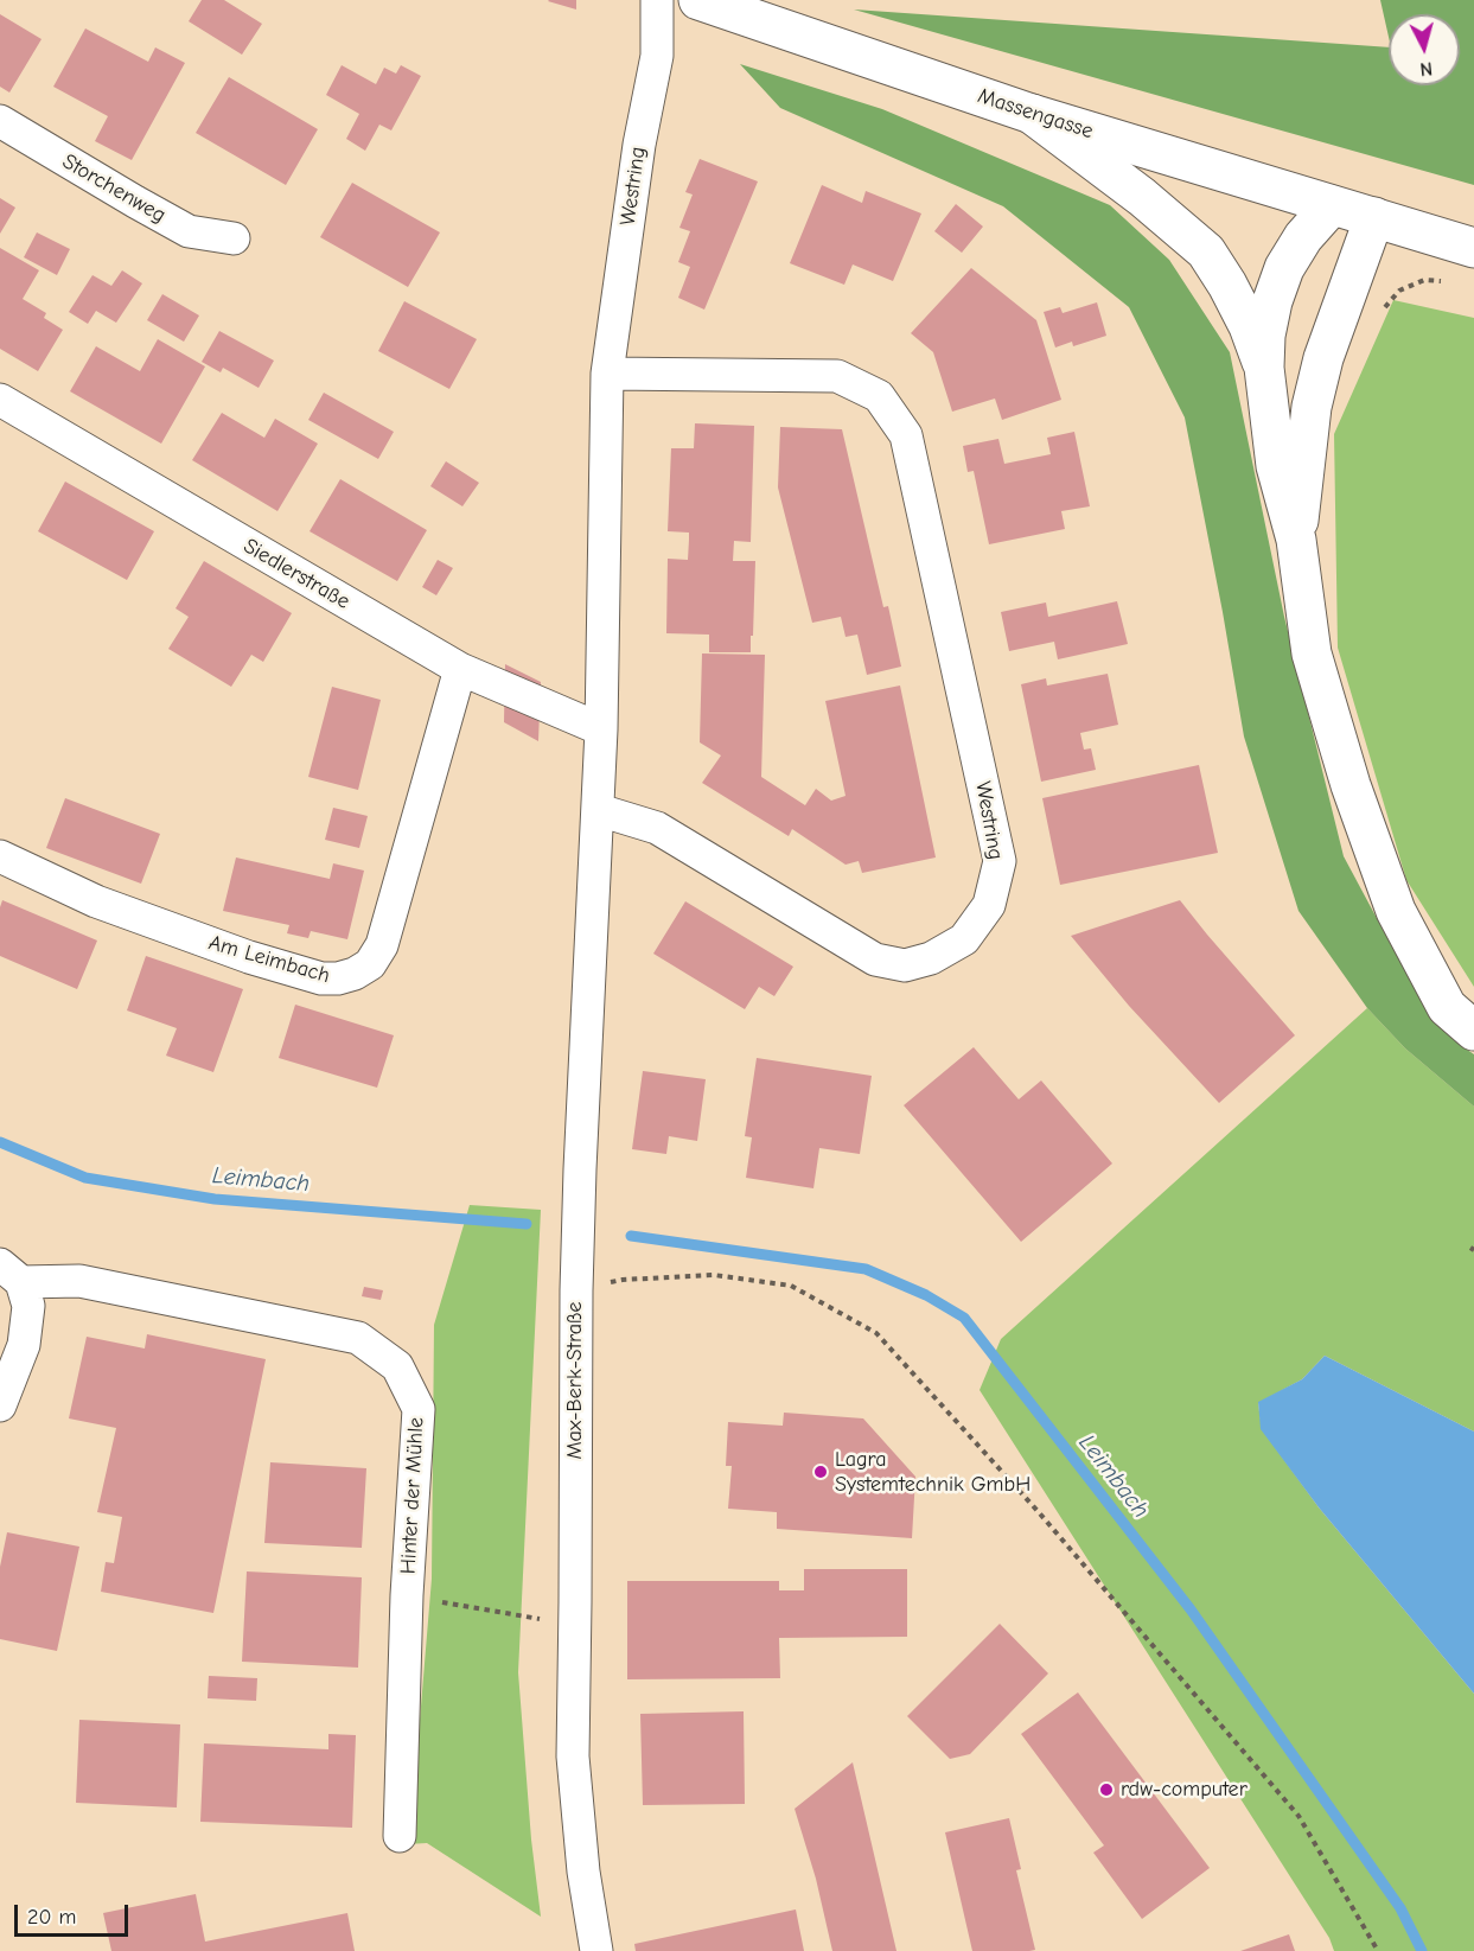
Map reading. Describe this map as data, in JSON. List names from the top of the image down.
{
  "streets": {
    "main road": ["Massengasse"],
    "street": [
      "Westring",
      "Storchenweg",
      "Siedlerstraße",
      "Am Leimbach",
      "Max-Berk-Straße",
      "Hinter der Mühle"
    ]
  },
  "crossings": [
    ["Westring", "Siedlerstraße"],
    ["Westring", "Max-Berk-Straße"],
    ["Siedlerstraße", "Am Leimbach"]
  ],
  "water": ["Leimbach"],
  "places": ["Lagra Systemtechnik GmbH", "rdw-computer"],
  "scale_bar": "20 m",
  "north": "bottom"
}
